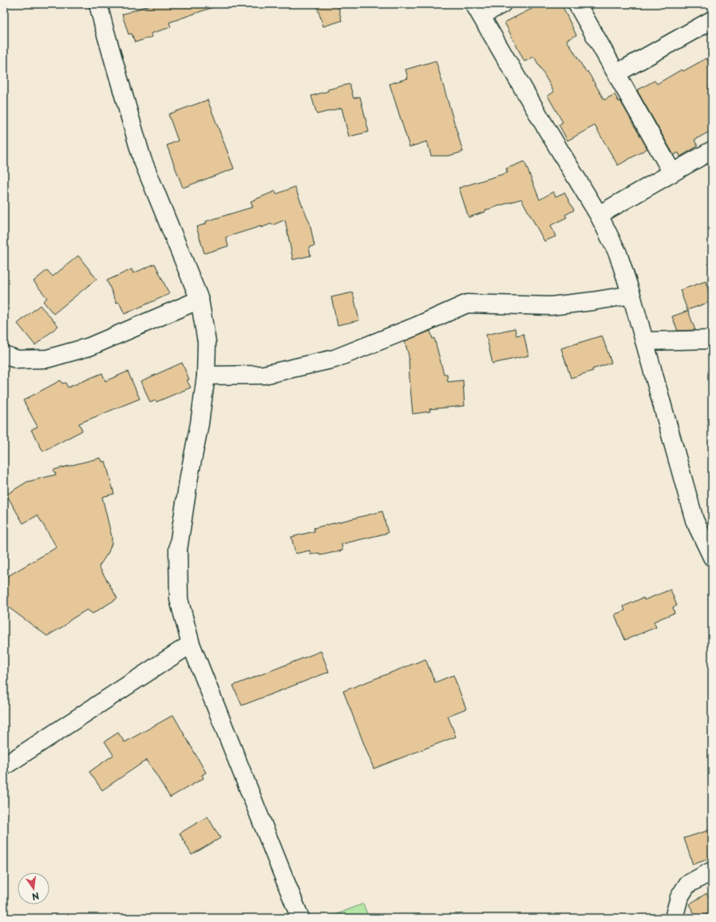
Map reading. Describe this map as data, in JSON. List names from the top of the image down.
{
  "north": "bottom"
}
